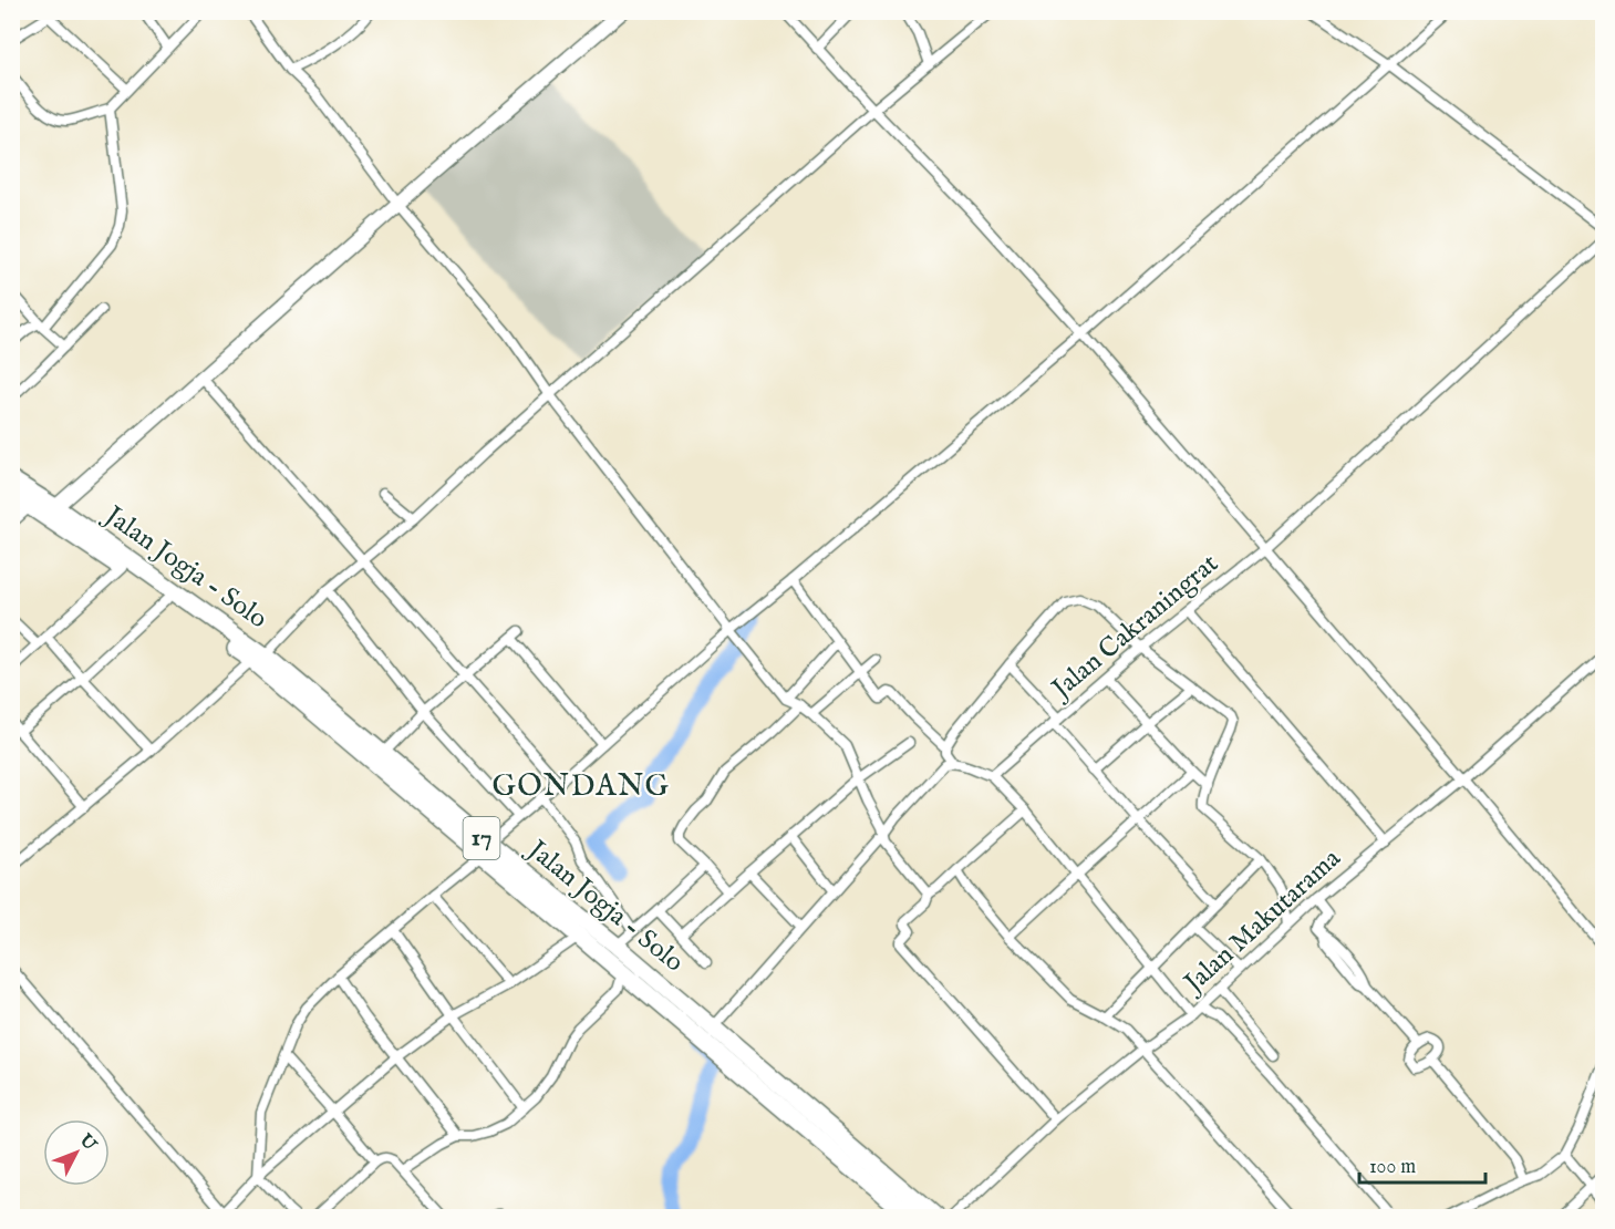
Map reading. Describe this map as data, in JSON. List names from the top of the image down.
{
  "streets": {
    "highway": ["Jalan Jogja - Solo", "17"],
    "street": ["Jalan Cakraningrat", "Jalan Makutarama"]
  },
  "districts": ["GONDANG"],
  "scale_bar": "100 m",
  "north": "top right"
}
